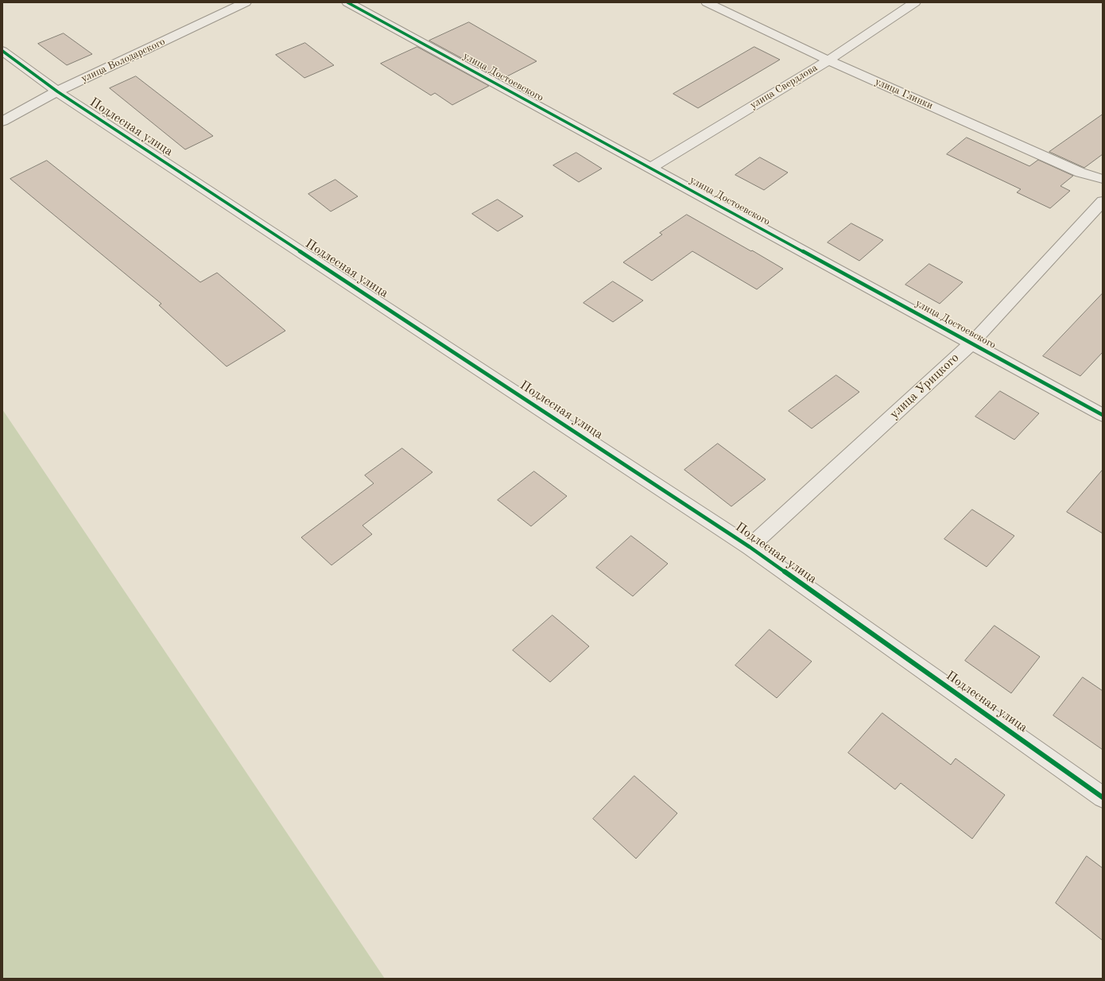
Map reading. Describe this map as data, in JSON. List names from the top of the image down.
{
  "streets": {
    "street": [
      "улица Володарского",
      "улица Достоевского",
      "улица Свердлова",
      "улица Глинки",
      "Подлесная улица",
      "улица Урицкого"
    ]
  },
  "crossings": [
    ["улица Володарского", "Подлесная улица"],
    ["улица Достоевского", "улица Свердлова"],
    ["улица Достоевского", "улица Урицкого"],
    ["улица Свердлова", "улица Глинки"],
    ["Подлесная улица", "улица Урицкого"]
  ]
}
